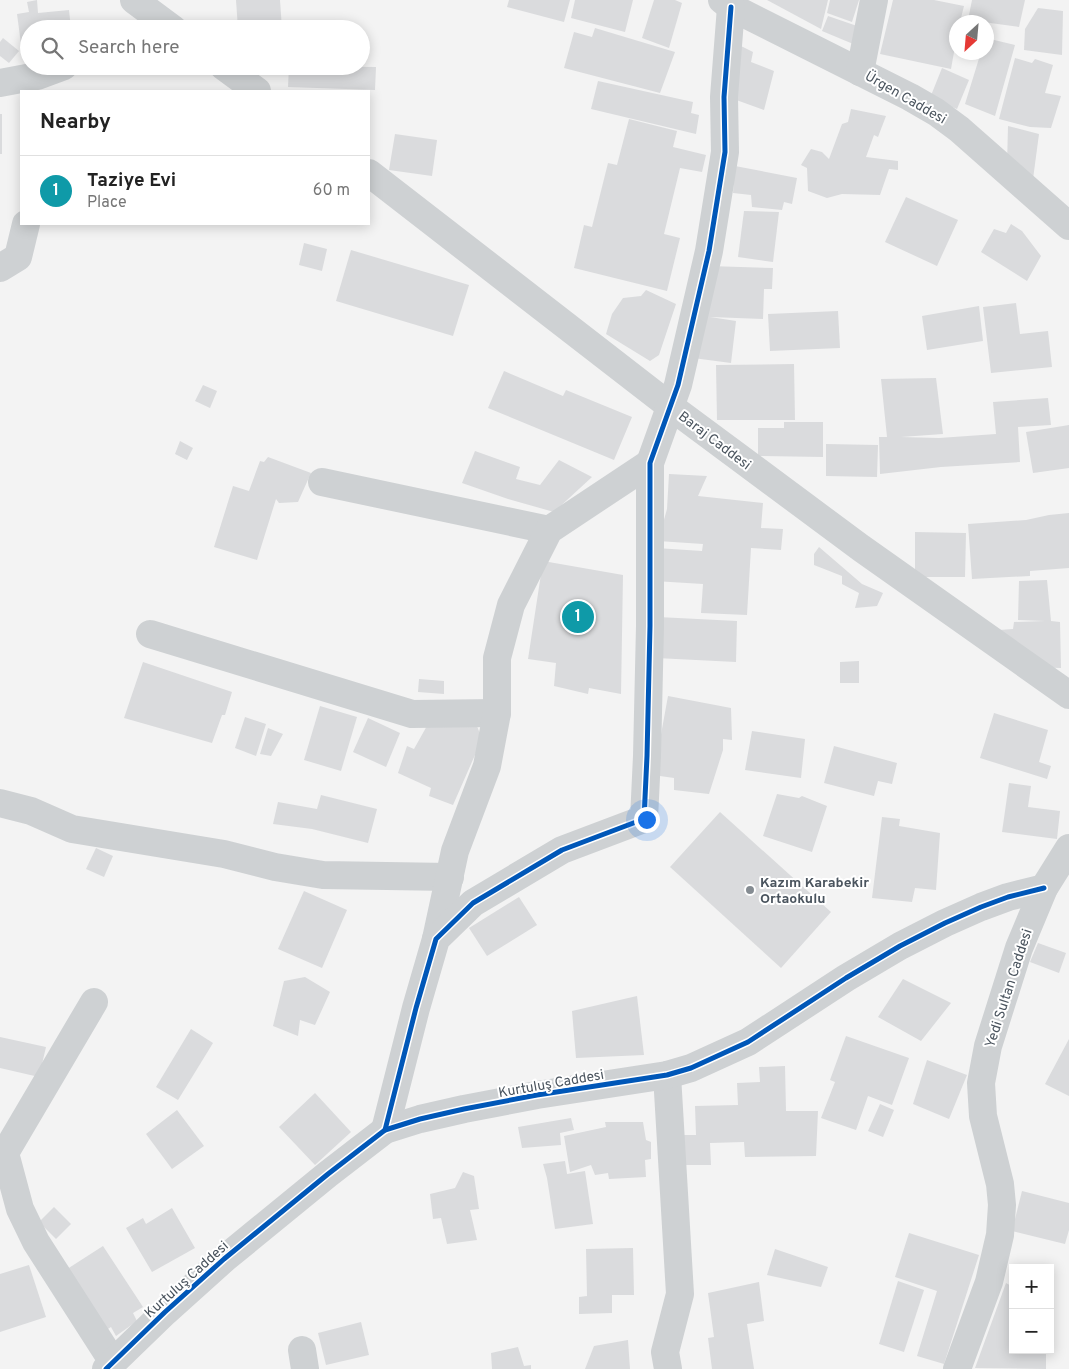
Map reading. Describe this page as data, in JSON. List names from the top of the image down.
{
  "streets": {
    "street": [
      "Ürgen Caddesi",
      "Baraj Caddesi",
      "Yedi Sultan Caddesi",
      "Kurtuluş Caddesi"
    ]
  },
  "crossings": [
    ["Yedi Sultan Caddesi", "Kurtuluş Caddesi"]
  ],
  "places": ["Kazım Karabekir Ortaokulu"],
  "north": "bottom left",
  "page": {
    "search": "Search here",
    "heading": "Nearby",
    "list": [
      {
        "mark": "1",
        "name": "Taziye Evi",
        "note": "Place",
        "value": "60 m"
      }
    ],
    "pins": "1",
    "map_buttons": ["+", "−"]
  }
}
